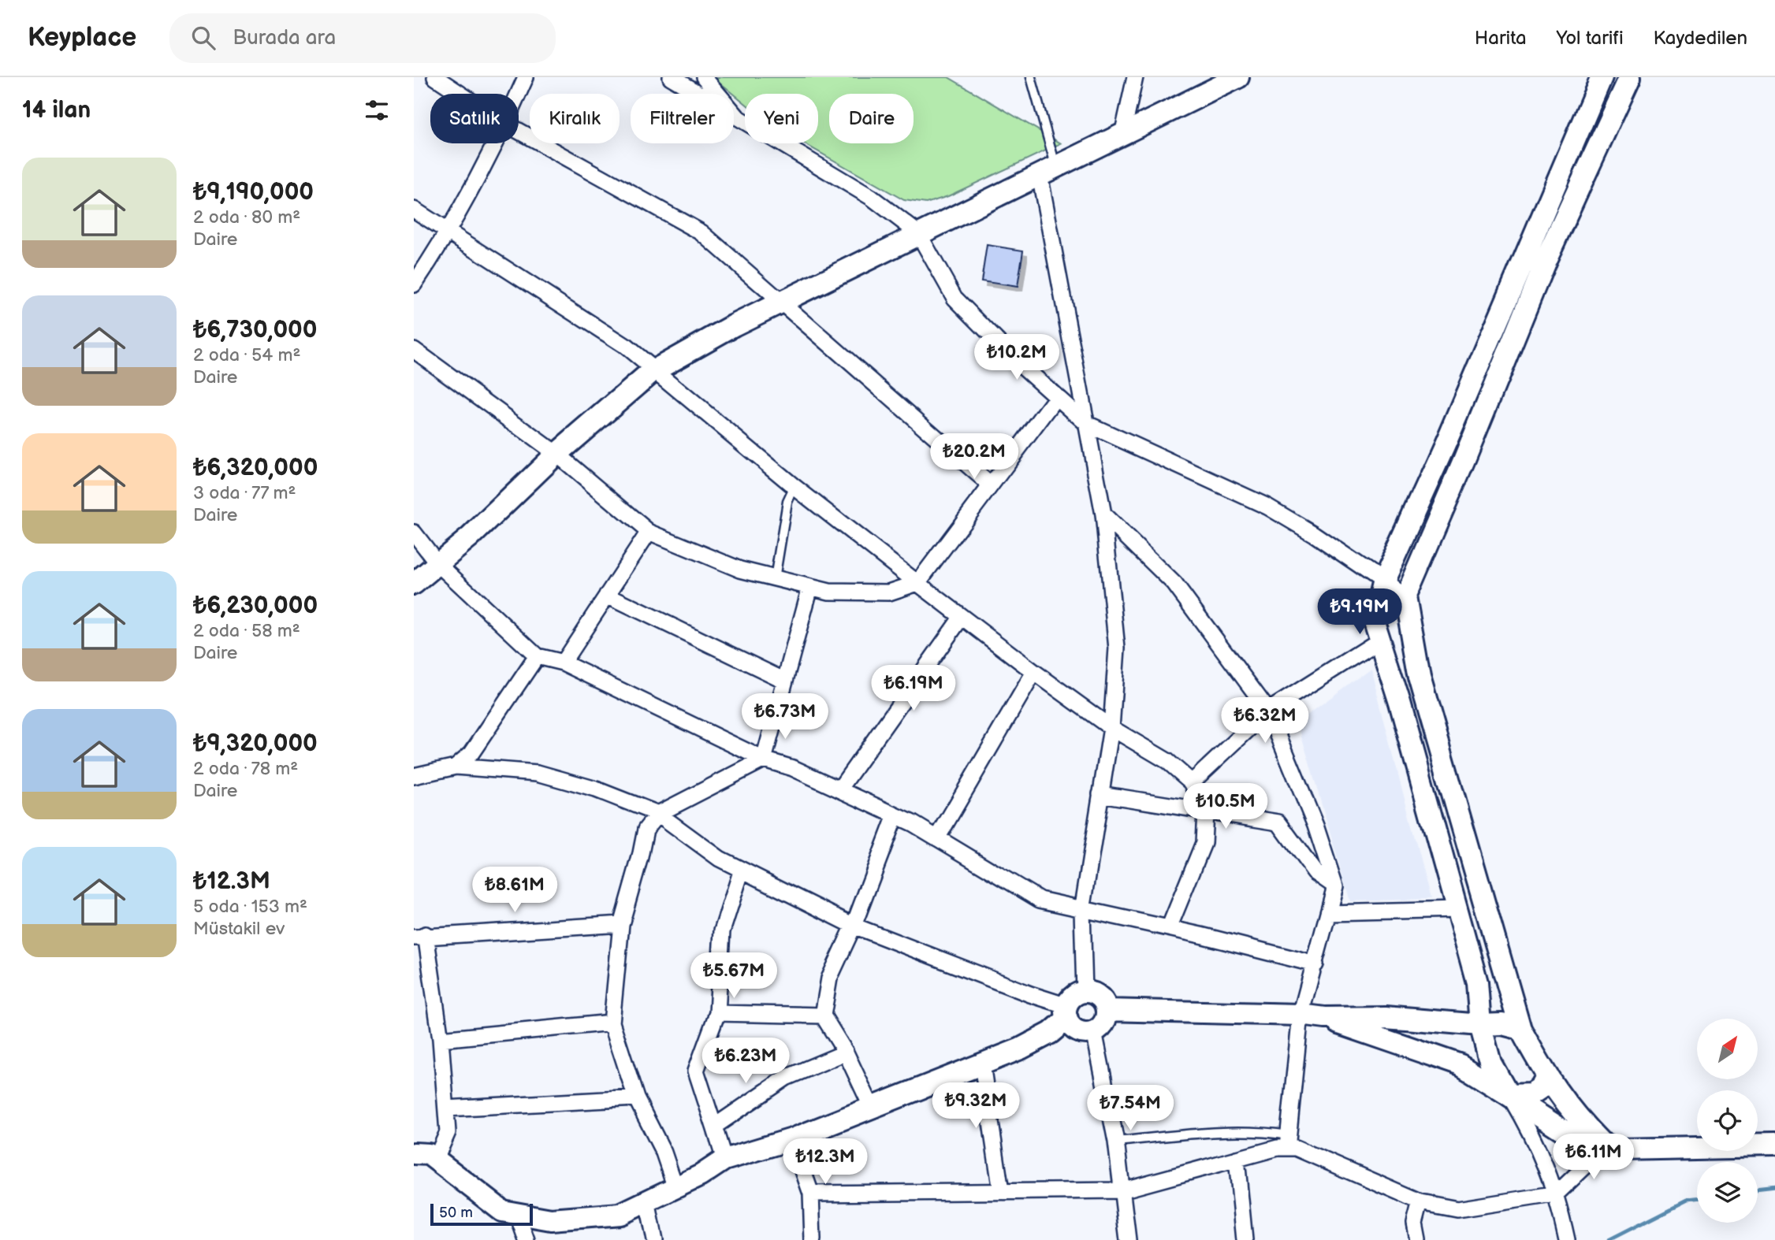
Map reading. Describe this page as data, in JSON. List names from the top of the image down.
{
  "scale_bar": "50 m",
  "north": "top right",
  "page": {
    "header": "Keyplace",
    "search": "Burada ara",
    "nav": ["Harita", "Yol tarifi", "Kaydedilen"],
    "heading": "14 ilan",
    "chip": [
      "Satılık",
      "Kiralık",
      "Filtreler",
      "Yeni",
      "Daire"
    ],
    "list": [
      {
        "name": "₺9,190,000",
        "note": "2 oda · 80 m² · Daire"
      },
      {
        "name": "₺6,730,000",
        "note": "2 oda · 54 m² · Daire"
      },
      {
        "name": "₺6,320,000",
        "note": "3 oda · 77 m² · Daire"
      },
      {
        "name": "₺6,230,000",
        "note": "2 oda · 58 m² · Daire"
      },
      {
        "name": "₺9,320,000",
        "note": "2 oda · 78 m² · Daire"
      },
      {
        "name": "₺12.3M",
        "note": "5 oda · 153 m² · Müstakil ev"
      }
    ],
    "price": [
      "₺10.2M",
      "₺20.2M",
      "₺9.19M",
      "₺6.19M",
      "₺6.73M",
      "₺6.32M",
      "₺10.5M",
      "₺8.61M",
      "₺5.67M",
      "₺6.23M",
      "₺9.32M",
      "₺7.54M",
      "₺6.11M",
      "₺12.3M"
    ],
    "scale": "50 m"
  }
}
